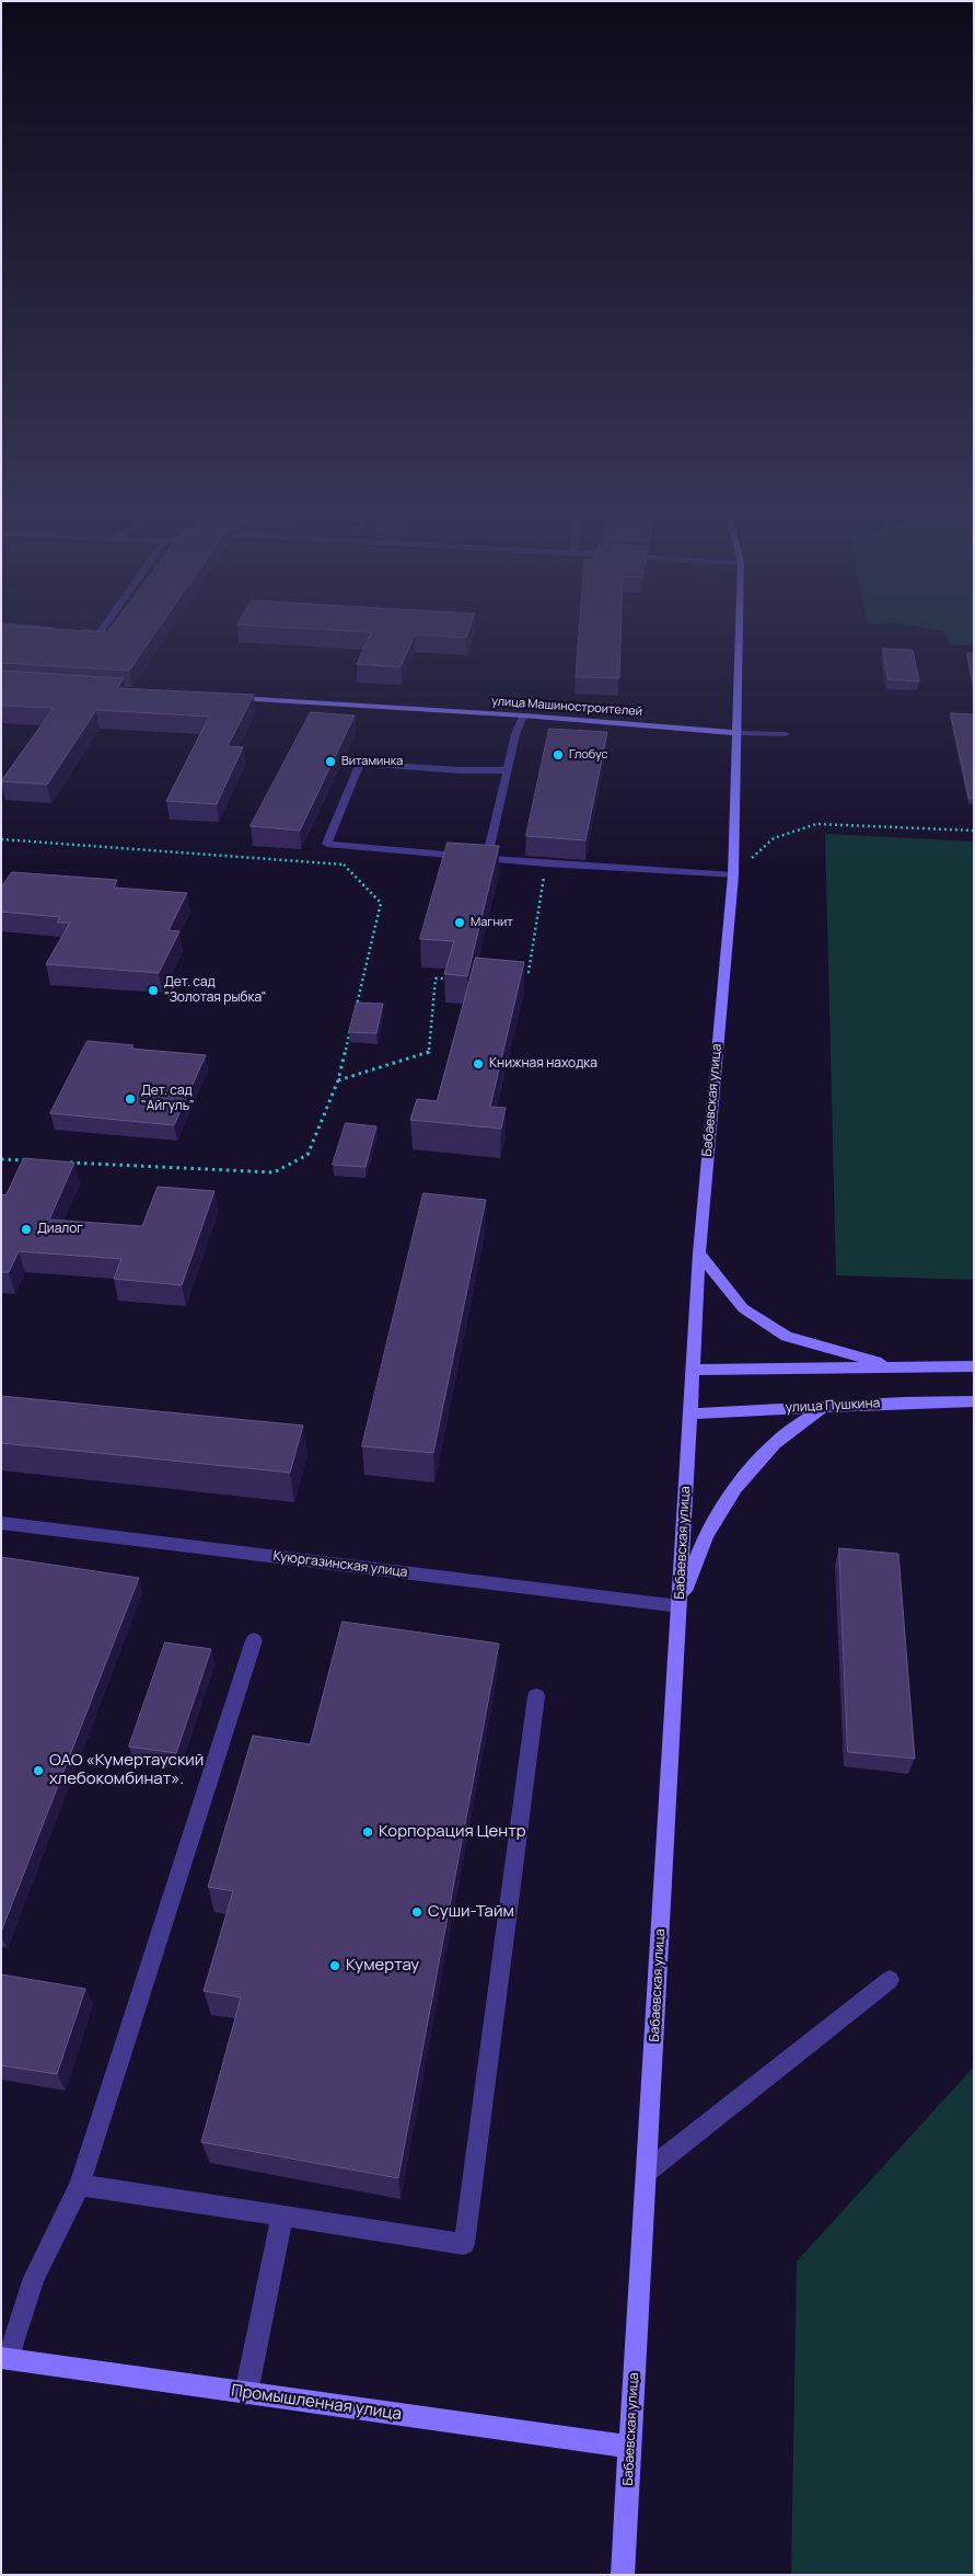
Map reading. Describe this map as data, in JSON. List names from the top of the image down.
{
  "streets": {
    "main road": [
      "улица Машиностроителей",
      "Бабаевская улица",
      "улица Пушкина",
      "Промышленная улица"
    ],
    "street": ["Куюргазинская улица"]
  },
  "crossings": [
    ["улица Машиностроителей", "Бабаевская улица"],
    ["Бабаевская улица", "улица Пушкина"],
    ["Бабаевская улица", "Куюргазинская улица"],
    ["Бабаевская улица", "Промышленная улица"]
  ],
  "places": [
    "Глобус",
    "Витаминка",
    "Магнит",
    "Дет. сад \"Золотая рыбка\"",
    "Книжная находка",
    "Дет. сад \"Айгуль\"",
    "Диалог",
    "ОАО «Кумертауский хлебокомбинат».",
    "Корпорация Центр",
    "Суши-Тайм",
    "Кумертау"
  ]
}
